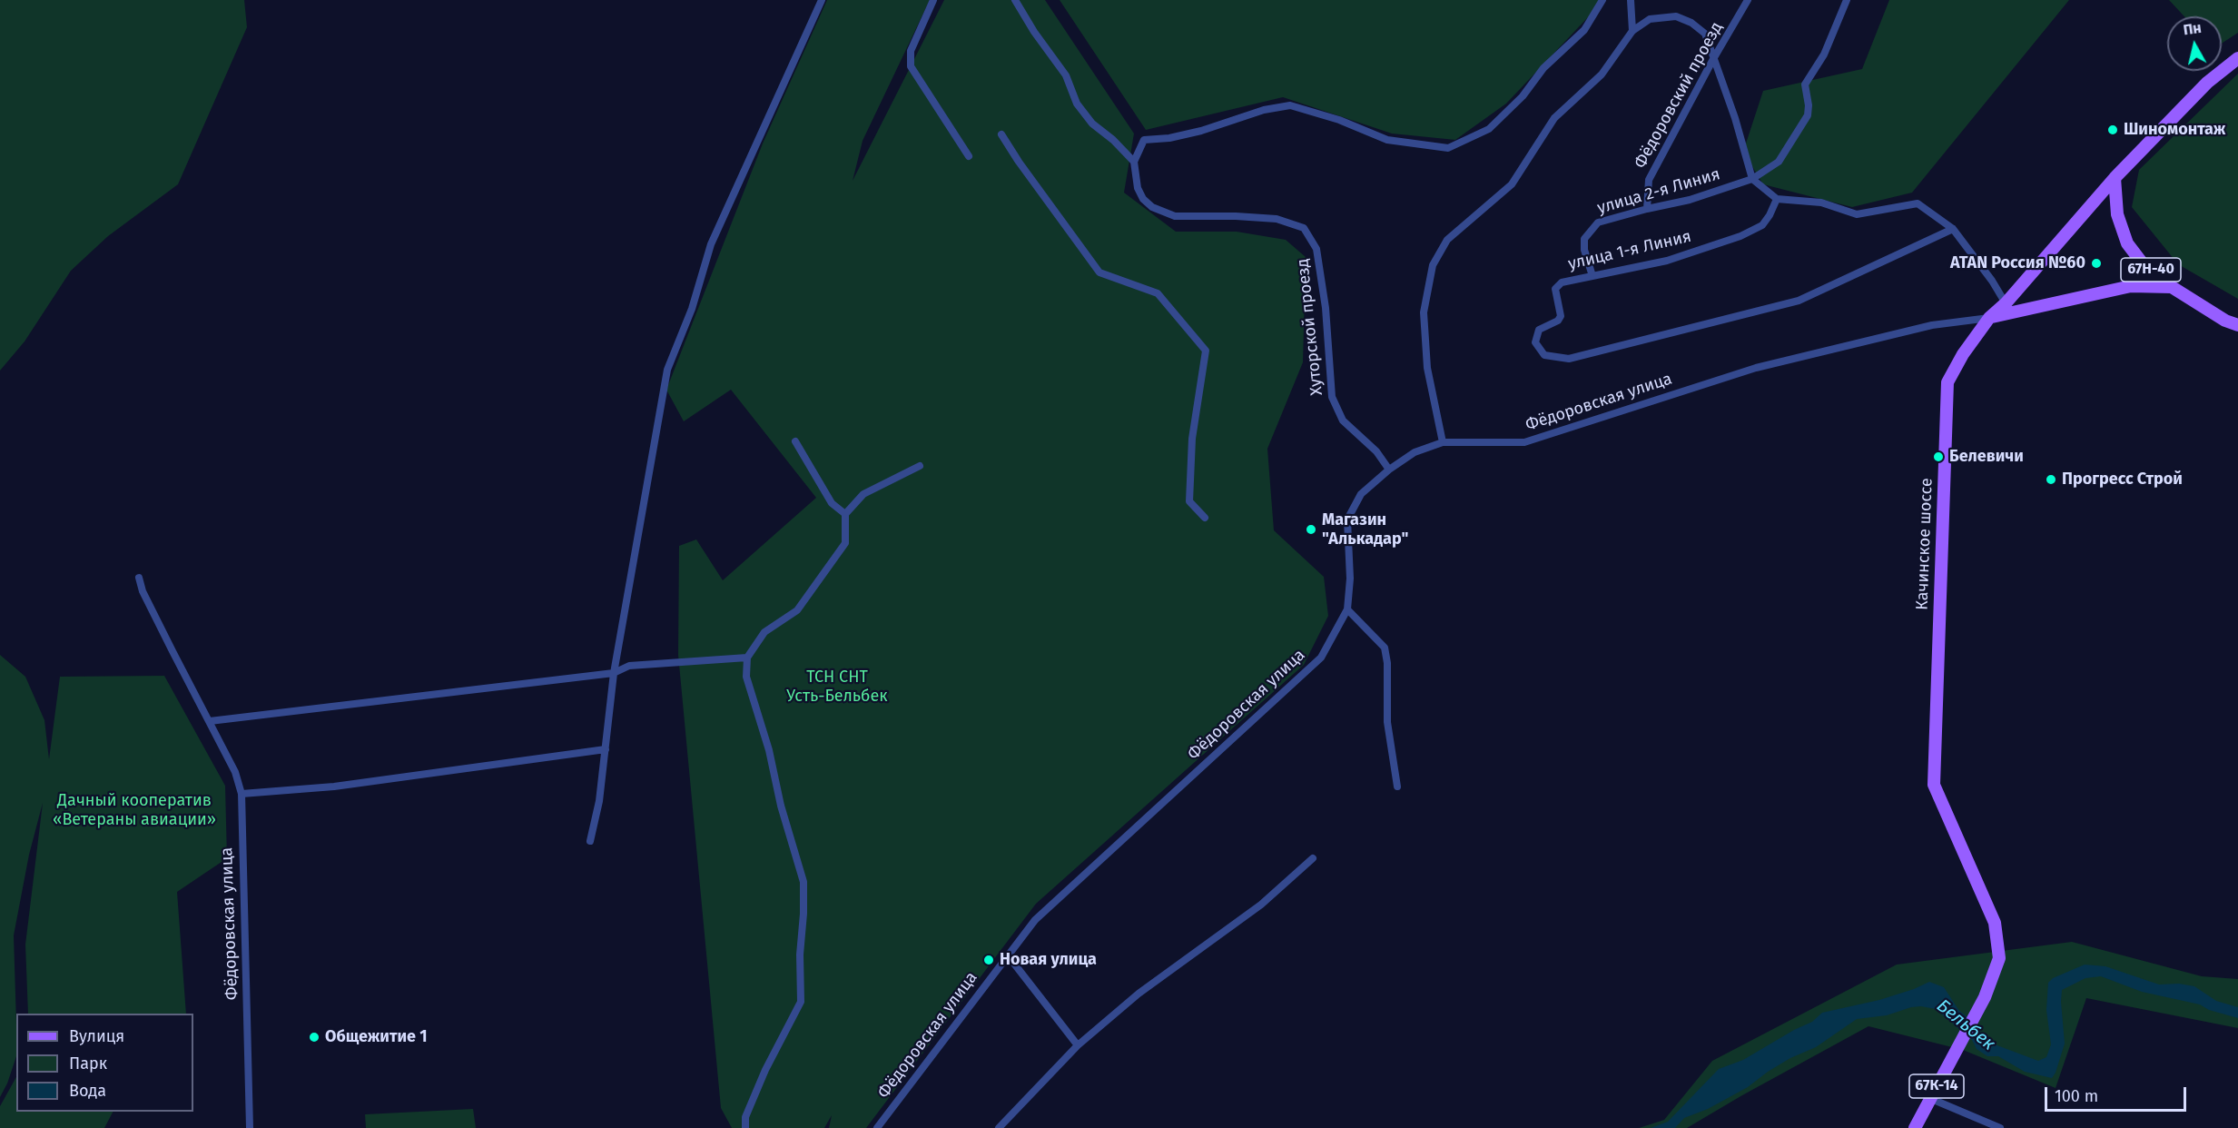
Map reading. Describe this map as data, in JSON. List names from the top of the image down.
{
  "streets": {
    "main road": ["67H-40", "Качинское шоссе", "67К-14"],
    "street": [
      "Фёдоровский проезд",
      "улица 2-я Линия",
      "улица 1-я Линия",
      "Хуторской проезд",
      "Фёдоровская улица"
    ]
  },
  "crossings": [
    ["Фёдоровский проезд", "улица 2-я Линия"],
    ["улица 2-я Линия", "улица 1-я Линия"],
    ["67H-40", "Фёдоровская улица"],
    ["67H-40", "Качинское шоссе"],
    ["Хуторской проезд", "Фёдоровская улица"],
    ["Фёдоровская улица", "Качинское шоссе"],
    ["Качинское шоссе", "67К-14"]
  ],
  "water": ["Бельбек"],
  "parks": ["ТСН СНТ Усть-Бельбек", "Дачный кооператив «Ветераны авиации»"],
  "places": [
    "Шиномонтаж",
    "ATAN Россия №60",
    "Белевичи",
    "Прогресс Строй",
    "Магазин \"Алькадар\"",
    "Новая улица",
    "Общежитие 1"
  ],
  "legend": ["Вулиця", "Парк", "Вода"],
  "scale_bar": "100 m",
  "north": "top"
}
